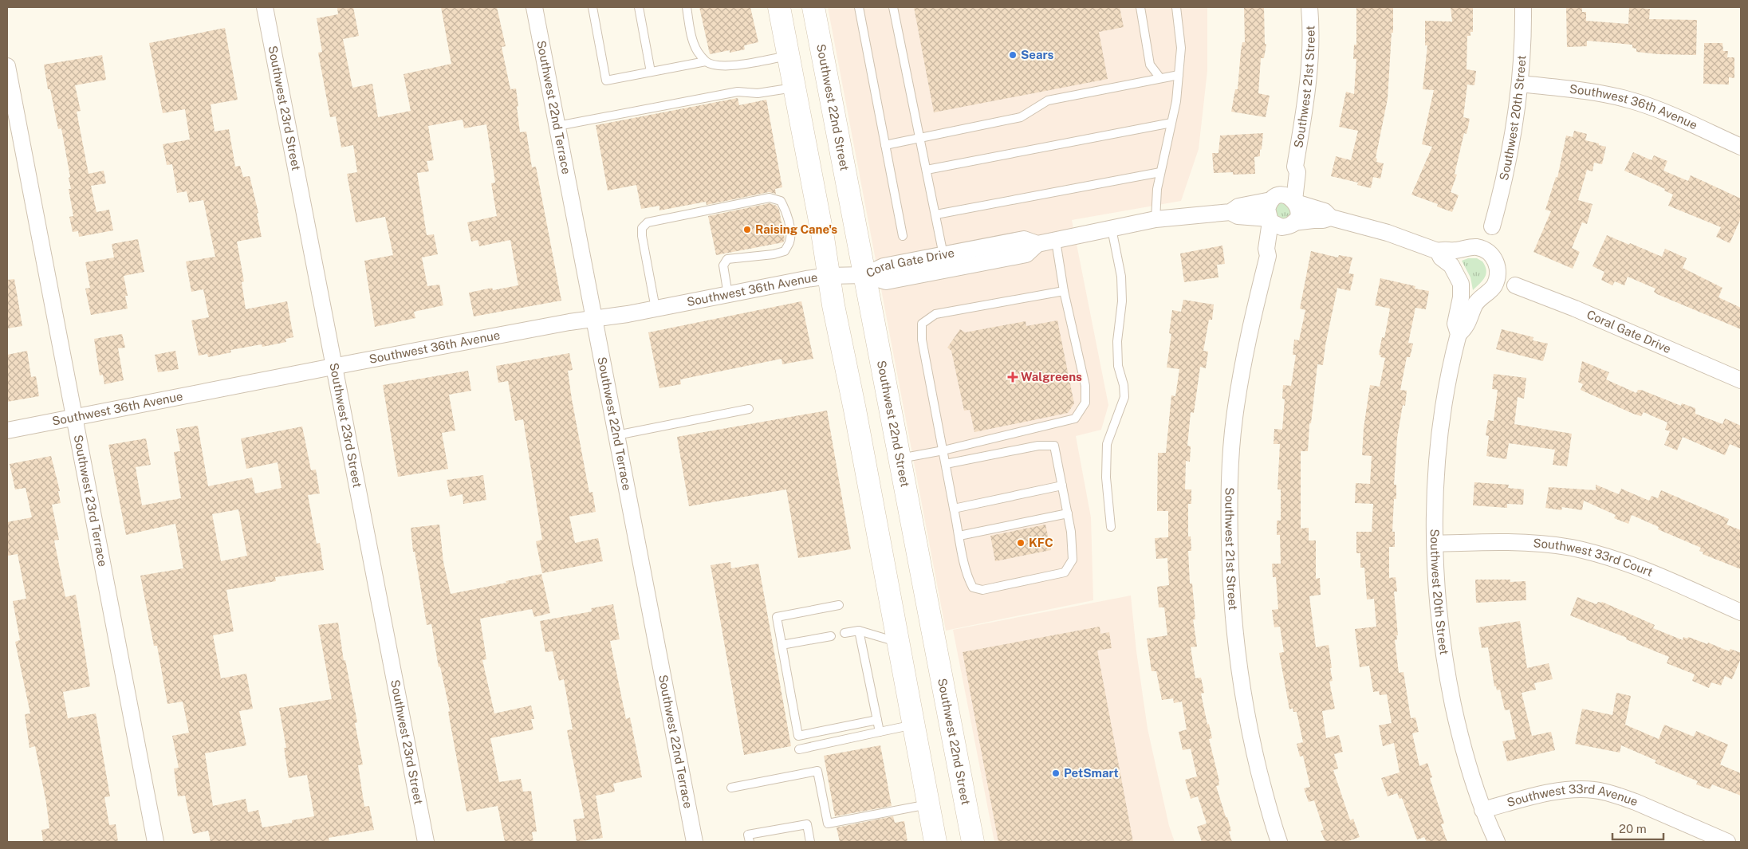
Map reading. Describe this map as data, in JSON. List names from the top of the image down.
{
  "streets": {
    "main road": ["Southwest 22nd Street"],
    "street": [
      "Southwest 21st Street",
      "Southwest 23rd Street",
      "Southwest 22nd Terrace",
      "Southwest 36th Avenue",
      "Southwest 20th Street",
      "Coral Gate Drive",
      "Southwest 23rd Terrace",
      "Southwest 33rd Court",
      "Southwest 33rd Avenue"
    ]
  },
  "crossings": [
    ["Southwest 21st Street", "Coral Gate Drive"],
    ["Southwest 23rd Street", "Southwest 36th Avenue"],
    ["Southwest 22nd Terrace", "Southwest 36th Avenue"],
    ["Southwest 22nd Street", "Southwest 36th Avenue"],
    ["Southwest 22nd Street", "Coral Gate Drive"],
    ["Southwest 36th Avenue", "Southwest 20th Street"],
    ["Southwest 36th Avenue", "Coral Gate Drive"],
    ["Southwest 36th Avenue", "Southwest 23rd Terrace"],
    ["Southwest 20th Street", "Southwest 33rd Court"],
    ["Southwest 20th Street", "Southwest 33rd Avenue"]
  ],
  "places": {
    "other": [
      "Sears",
      "Raising Cane's",
      "KFC",
      "PetSmart"
    ],
    "health": ["Walgreens"]
  },
  "scale_bar": "20 m"
}
